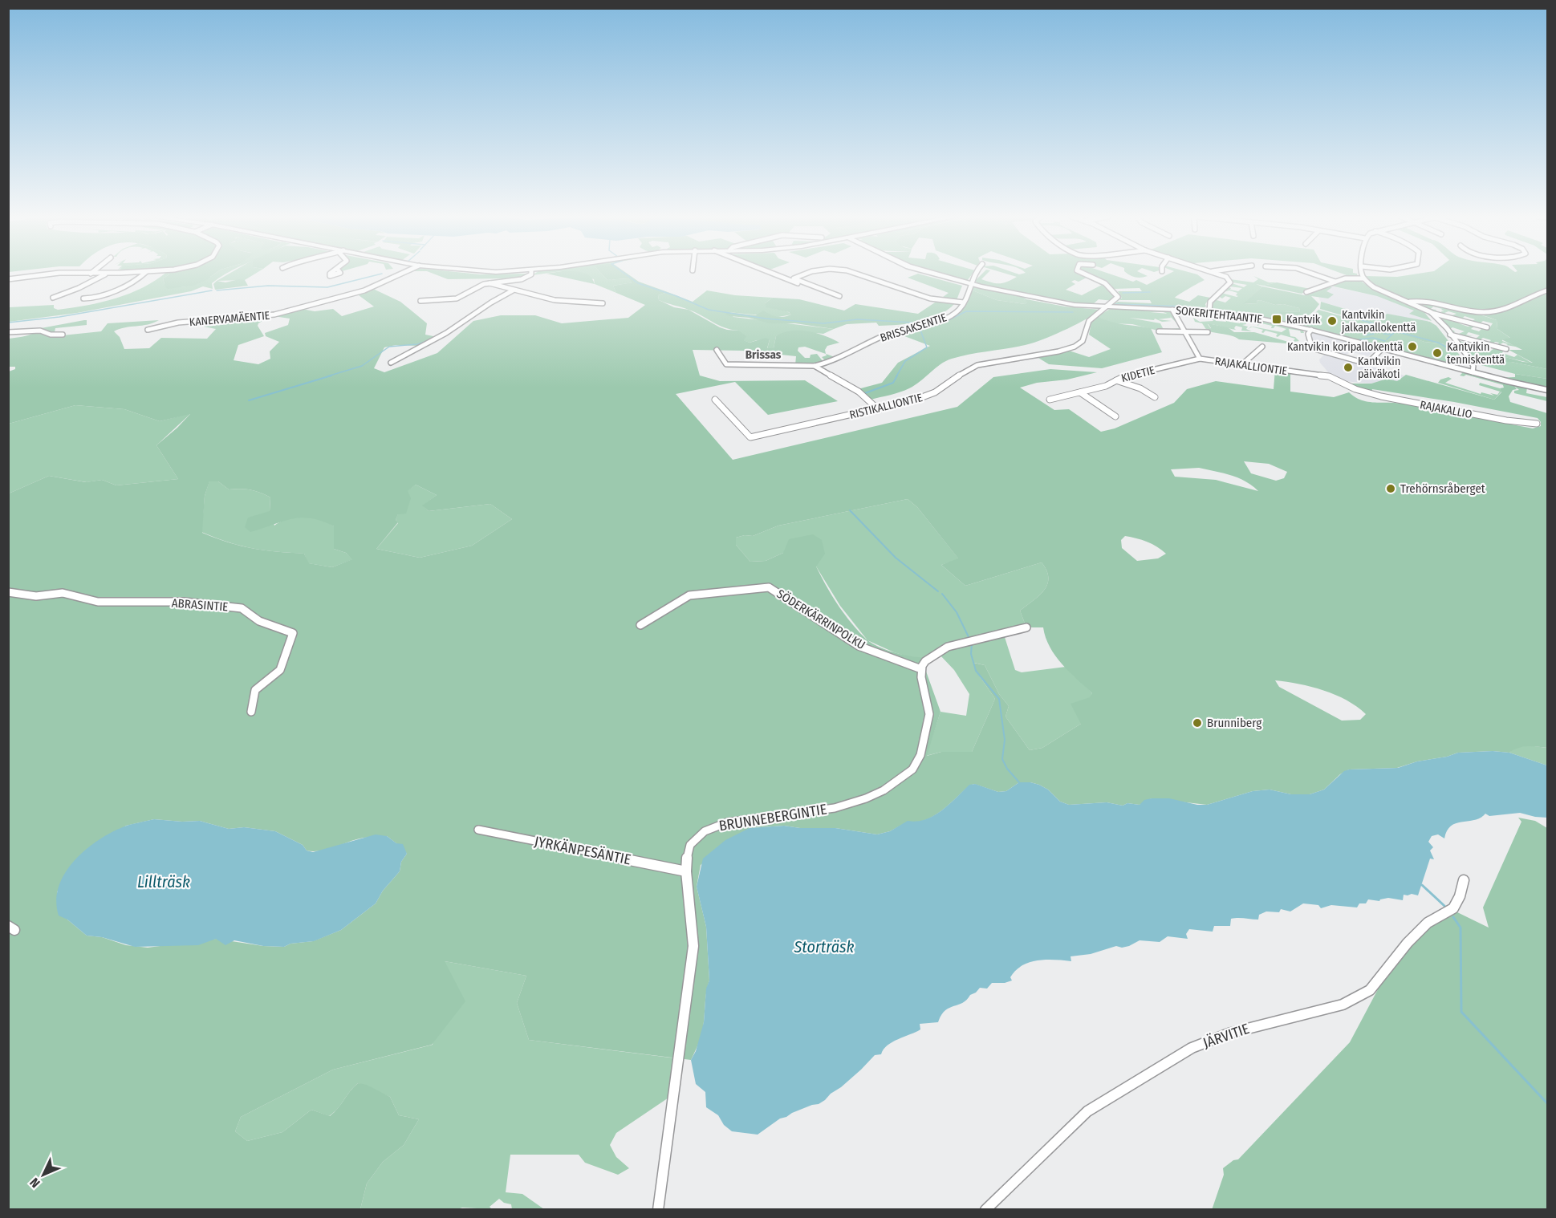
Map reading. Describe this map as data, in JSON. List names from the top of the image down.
{
  "streets": {
    "main road": ["SOKERITEHTAANTIE"],
    "street": [
      "KANERVAMÄENTIE",
      "BRISSAKSENTIE",
      "RAJAKALLIONTIE",
      "KIDETIE",
      "RISTIKALLIONTIE",
      "RAJAKALLIO",
      "ABRASINTIE",
      "SÖDERKÄRRINPOLKU",
      "BRUNNEBERGINTIE",
      "JYRKÄNPESÄNTIE",
      "JÄRVITIE"
    ]
  },
  "crossings": [
    ["SOKERITEHTAANTIE", "RAJAKALLIONTIE"],
    ["SOKERITEHTAANTIE", "RISTIKALLIONTIE"],
    ["RAJAKALLIONTIE", "KIDETIE"],
    ["RAJAKALLIONTIE", "RAJAKALLIO"],
    ["SÖDERKÄRRINPOLKU", "BRUNNEBERGINTIE"],
    ["BRUNNEBERGINTIE", "JYRKÄNPESÄNTIE"]
  ],
  "districts": ["Brissas"],
  "water": ["Lillträsk", "Storträsk"],
  "places": {
    "transit": ["Kantvik"],
    "other": [
      "Kantvikin jalkapallokenttä",
      "Kantvikin koripallokenttä",
      "Kantvikin tenniskenttä",
      "Kantvikin päiväkoti",
      "Trehörnsråberget",
      "Brunniberg"
    ]
  },
  "north": "bottom left"
}
